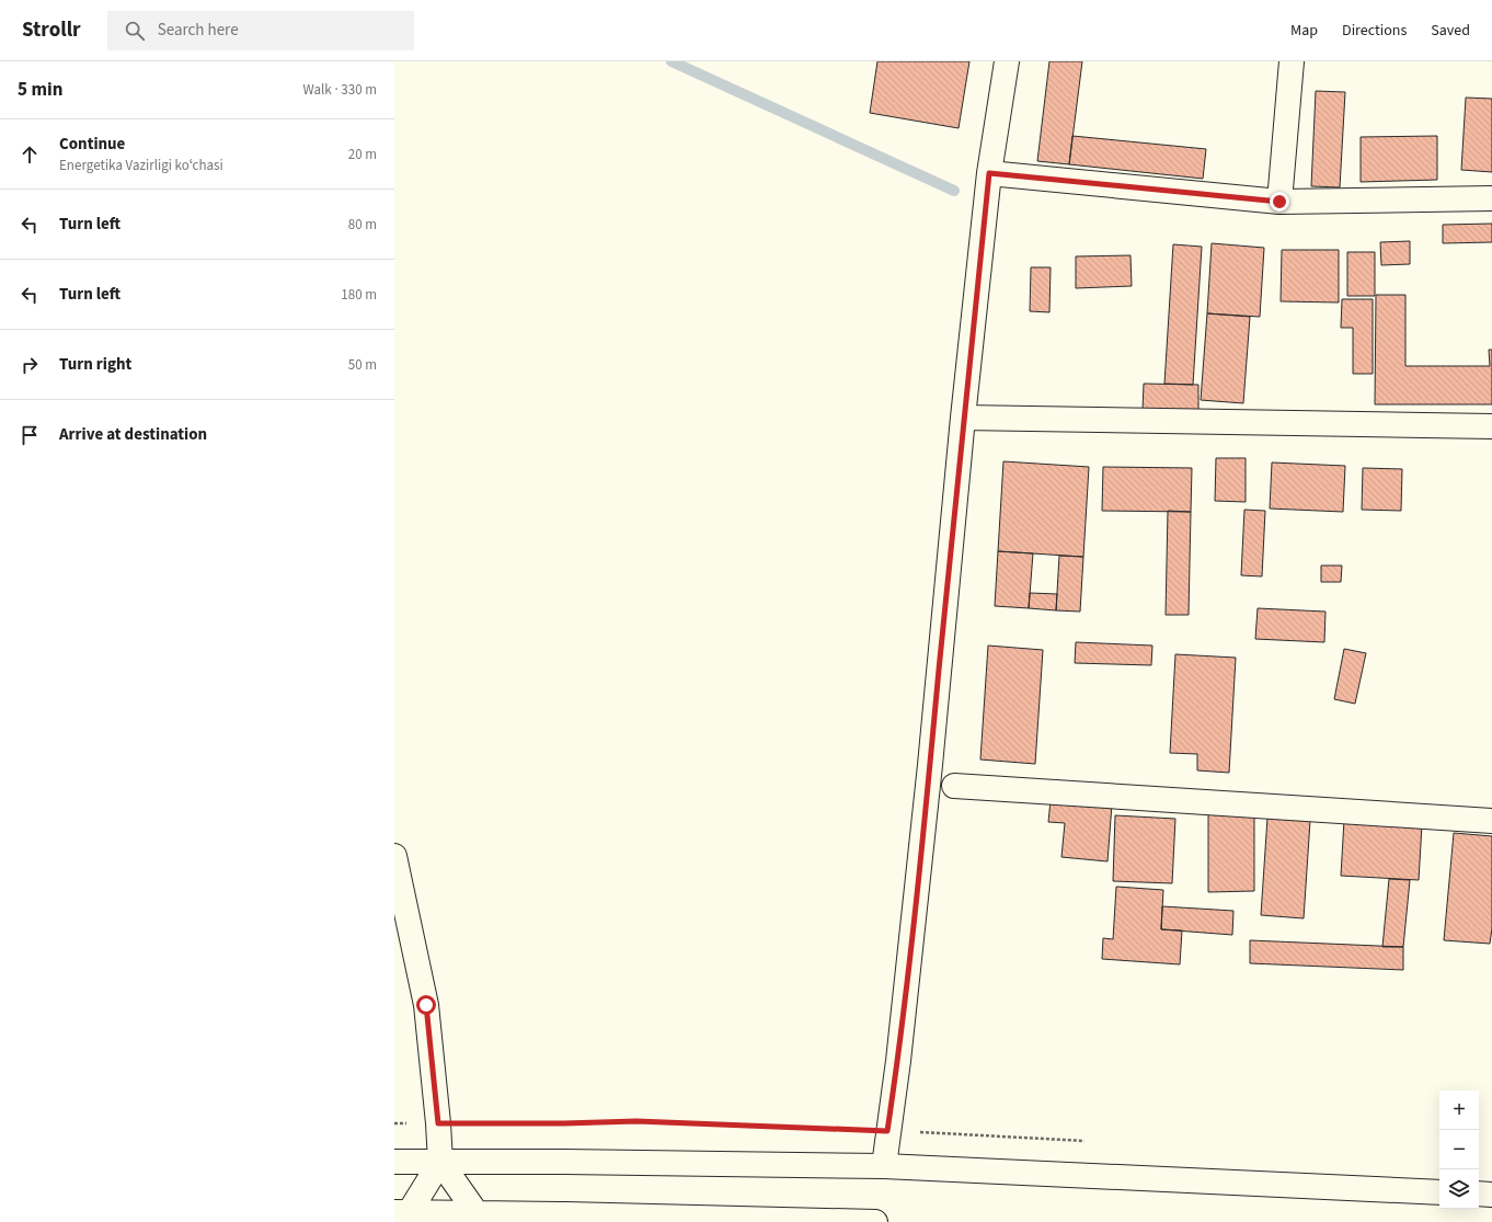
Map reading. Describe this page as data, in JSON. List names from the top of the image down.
{
  "page": {
    "header": "Strollr",
    "search": "Search here",
    "nav": ["Map", "Directions", "Saved"],
    "heading": ["5 min", "Walk · 330 m"],
    "list": [
      ["Continue", "Energetika Vazirligi koʻchasi", "20 m"],
      ["Turn left", "80 m"],
      ["Turn left", "180 m"],
      ["Turn right", "50 m"],
      "Arrive at destination"
    ],
    "map_buttons": ["+", "−"]
  }
}
